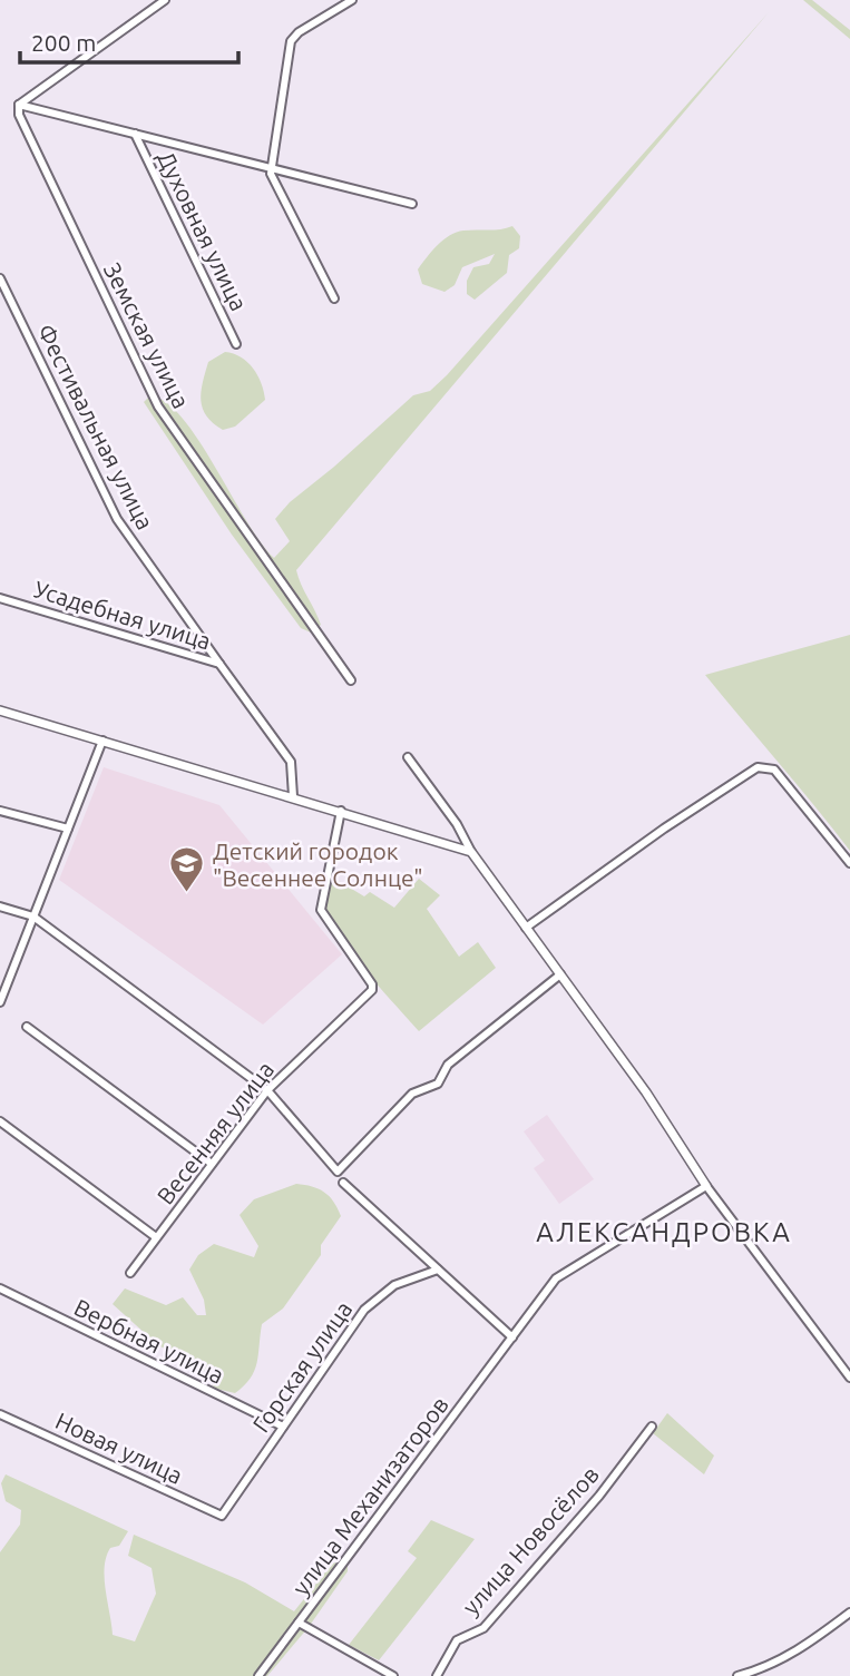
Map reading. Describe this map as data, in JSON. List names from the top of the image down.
{
  "streets": {
    "street": [
      "Духовная улица",
      "Земская улица",
      "Фестивальная улица",
      "Усадебная улица",
      "Весенняя улица",
      "Вербная улица",
      "Горская улица",
      "Новая улица",
      "улица Механизаторов",
      "улица Новосёлов"
    ]
  },
  "crossings": [
    ["Фестивальная улица", "Усадебная улица"],
    ["Вербная улица", "Горская улица"],
    ["Горская улица", "Новая улица"]
  ],
  "districts": ["АЛЕКСАНДРОВКА"],
  "places": {
    "school or university": ["Детский городок \"Весеннее Солнце\""]
  },
  "scale_bar": "200 m"
}
